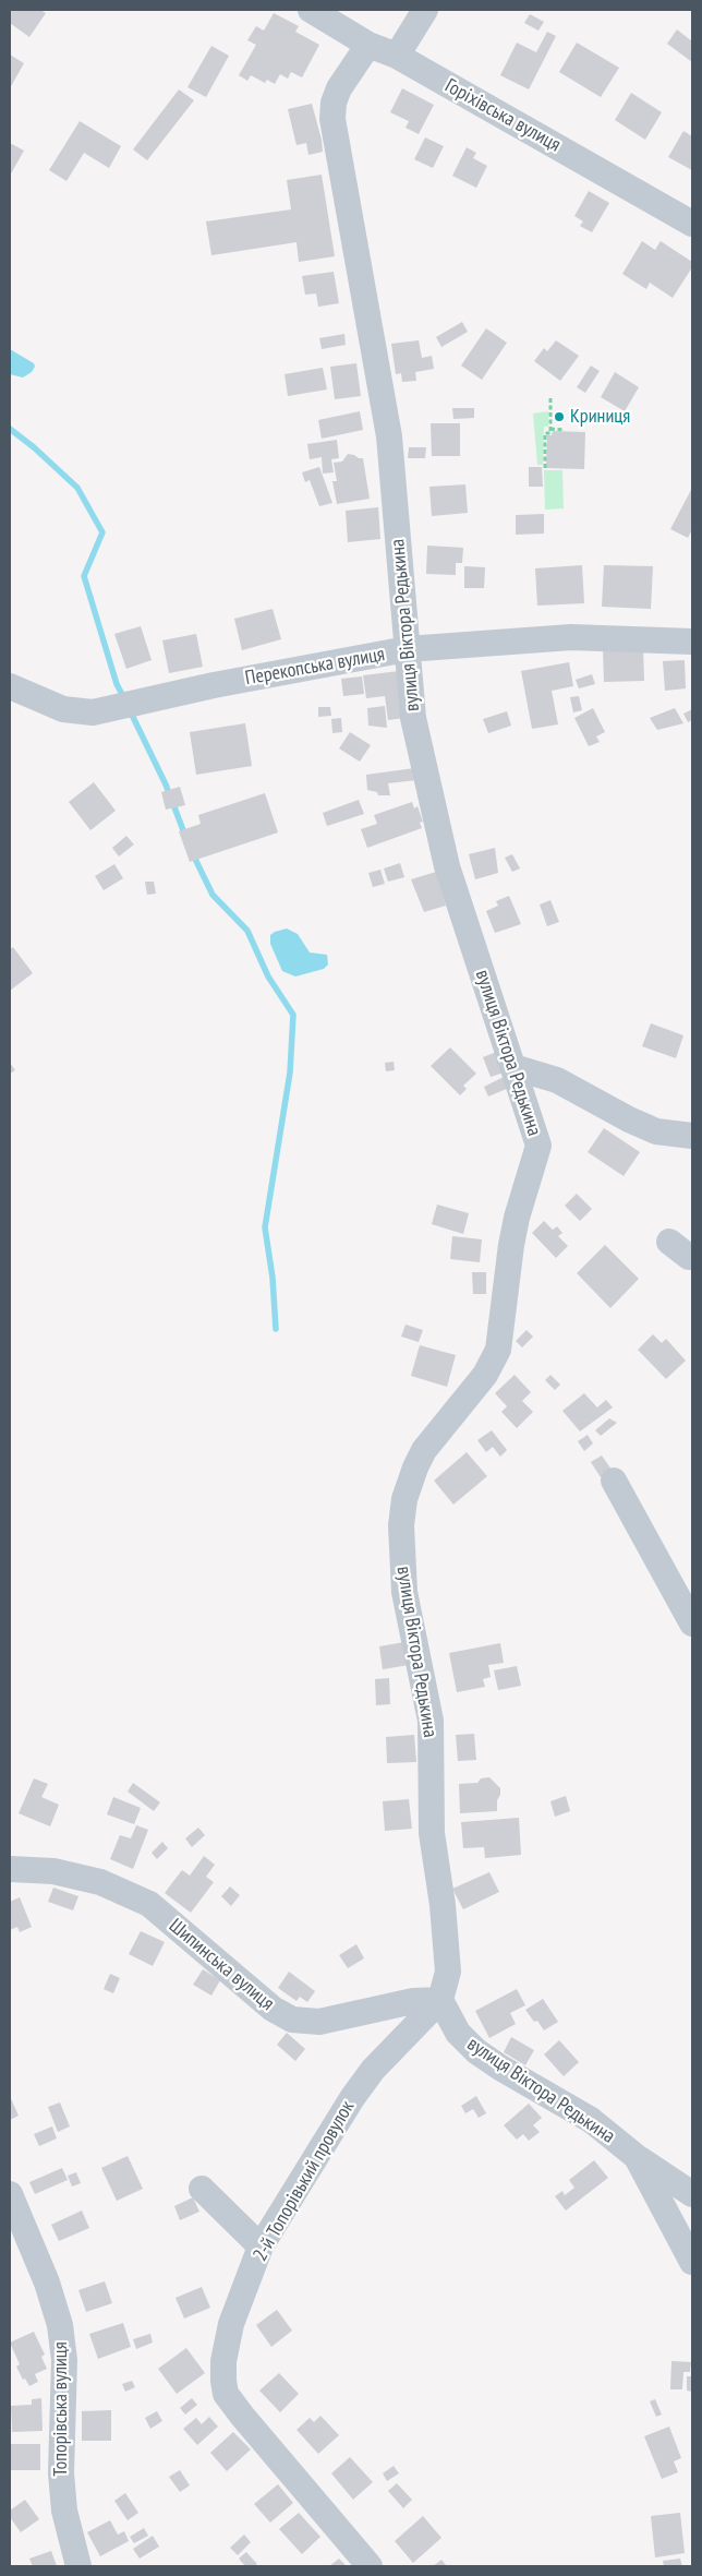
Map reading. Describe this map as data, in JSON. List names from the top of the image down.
{
  "streets": {
    "street": [
      "Горіхівська вулиця",
      "вулиця Віктора Редькина",
      "Перекопська вулиця",
      "Шипинська вулиця",
      "2-й Топорівький провулок",
      "Топорівська вулиця"
    ]
  },
  "crossings": [
    ["Горіхівська вулиця", "вулиця Віктора Редькина"],
    ["вулиця Віктора Редькина", "Перекопська вулиця"],
    ["вулиця Віктора Редькина", "Шипинська вулиця"],
    ["вулиця Віктора Редькина", "2-й Топорівький провулок"],
    ["Шипинська вулиця", "2-й Топорівький провулок"]
  ],
  "places": ["Криниця"]
}
